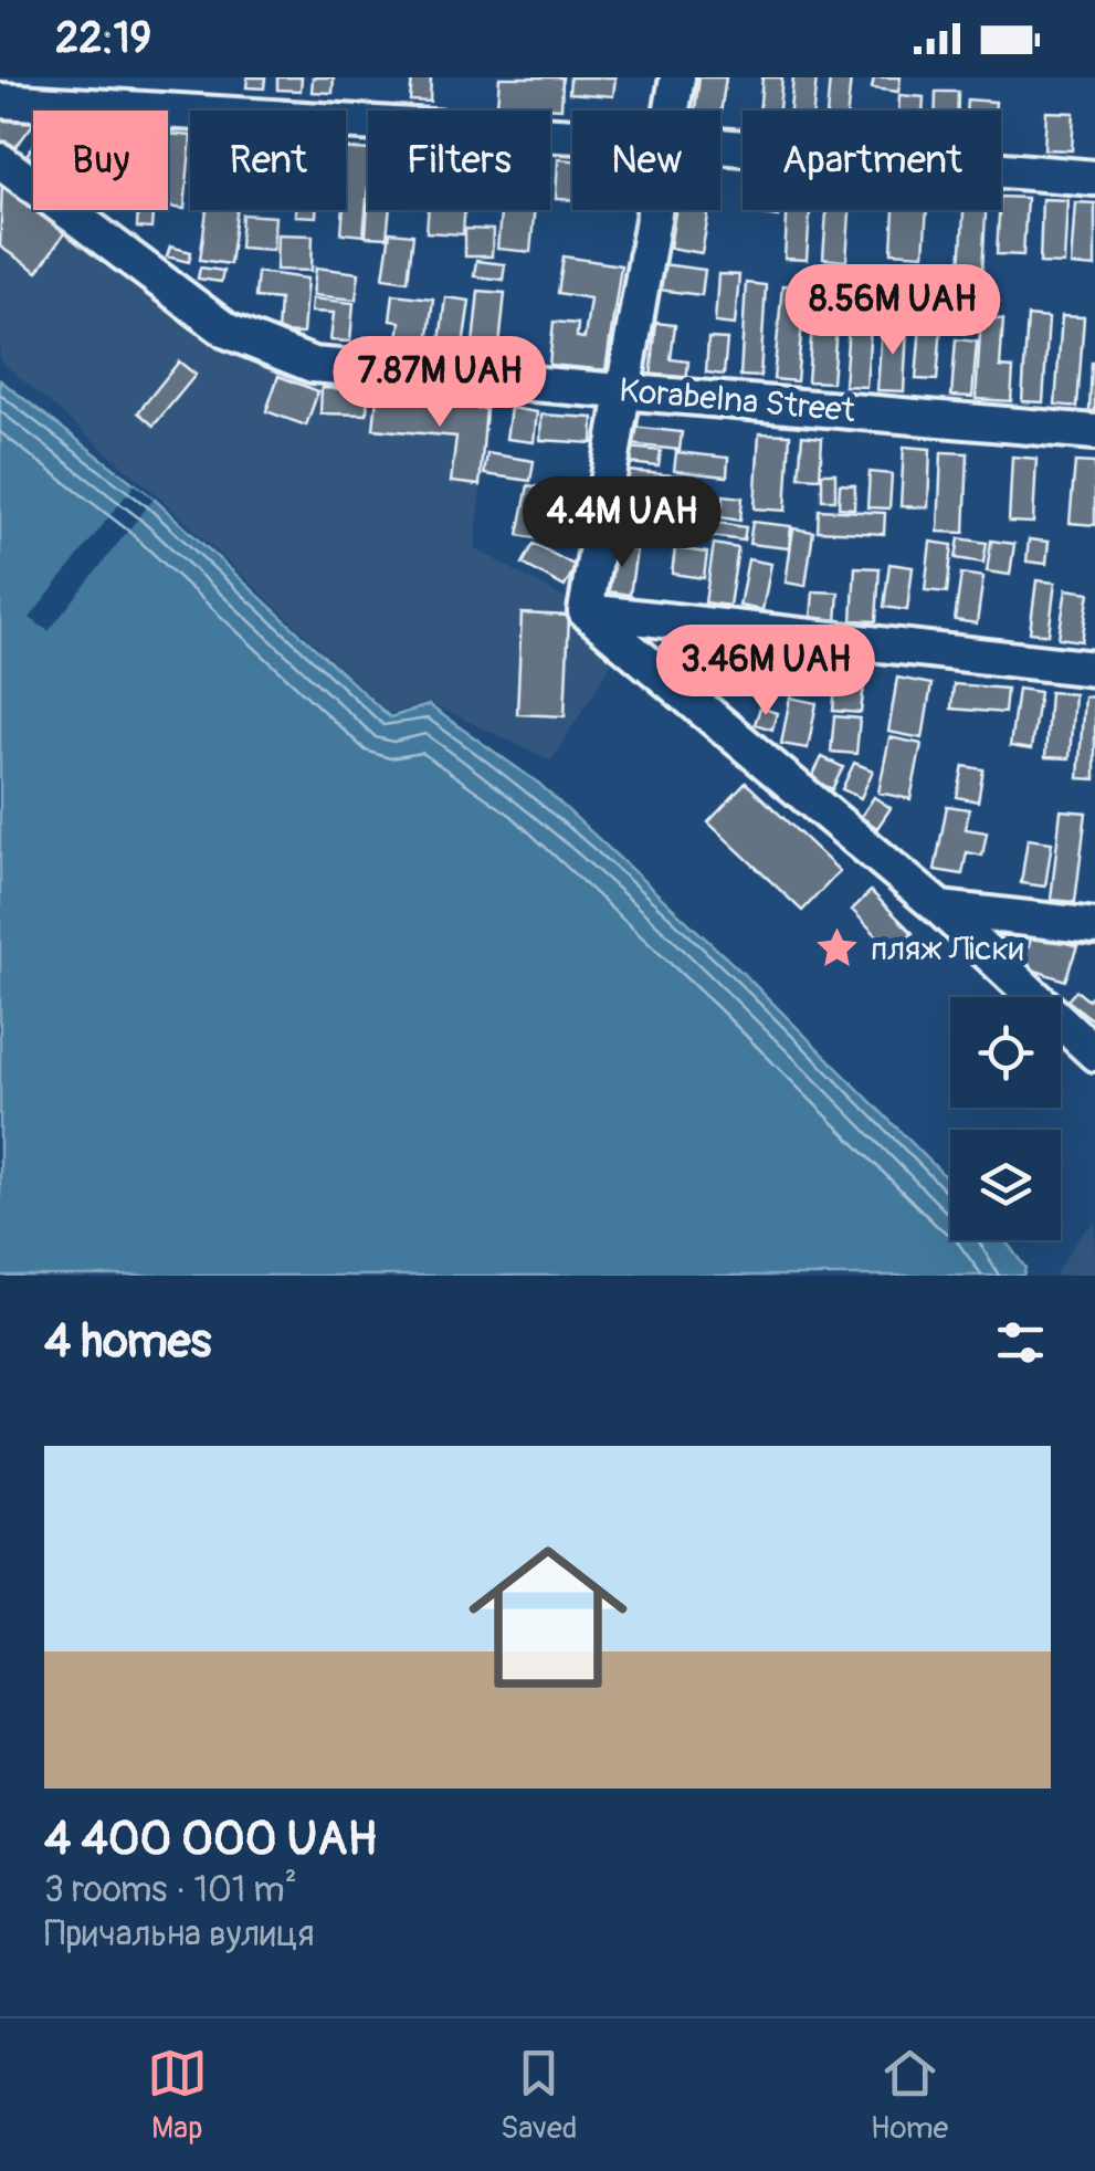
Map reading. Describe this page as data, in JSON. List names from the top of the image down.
{
  "streets": {
    "street": ["Korabelna Street"]
  },
  "places": {
    "place": ["пляж Ліски"]
  },
  "page": {
    "status": "22:19",
    "chip": [
      "Buy",
      "Rent",
      "Filters",
      "New",
      "Apartment"
    ],
    "price": [
      "8.56M UAH",
      "7.87M UAH",
      "4.4M UAH",
      "3.46M UAH"
    ],
    "heading": "4 homes",
    "list": [
      {
        "name": "4 400 000 UAH",
        "note": "3 rooms · 101 m² · Причальна вулиця"
      }
    ],
    "tabs": ["Map", "Saved", "Home"]
  }
}
